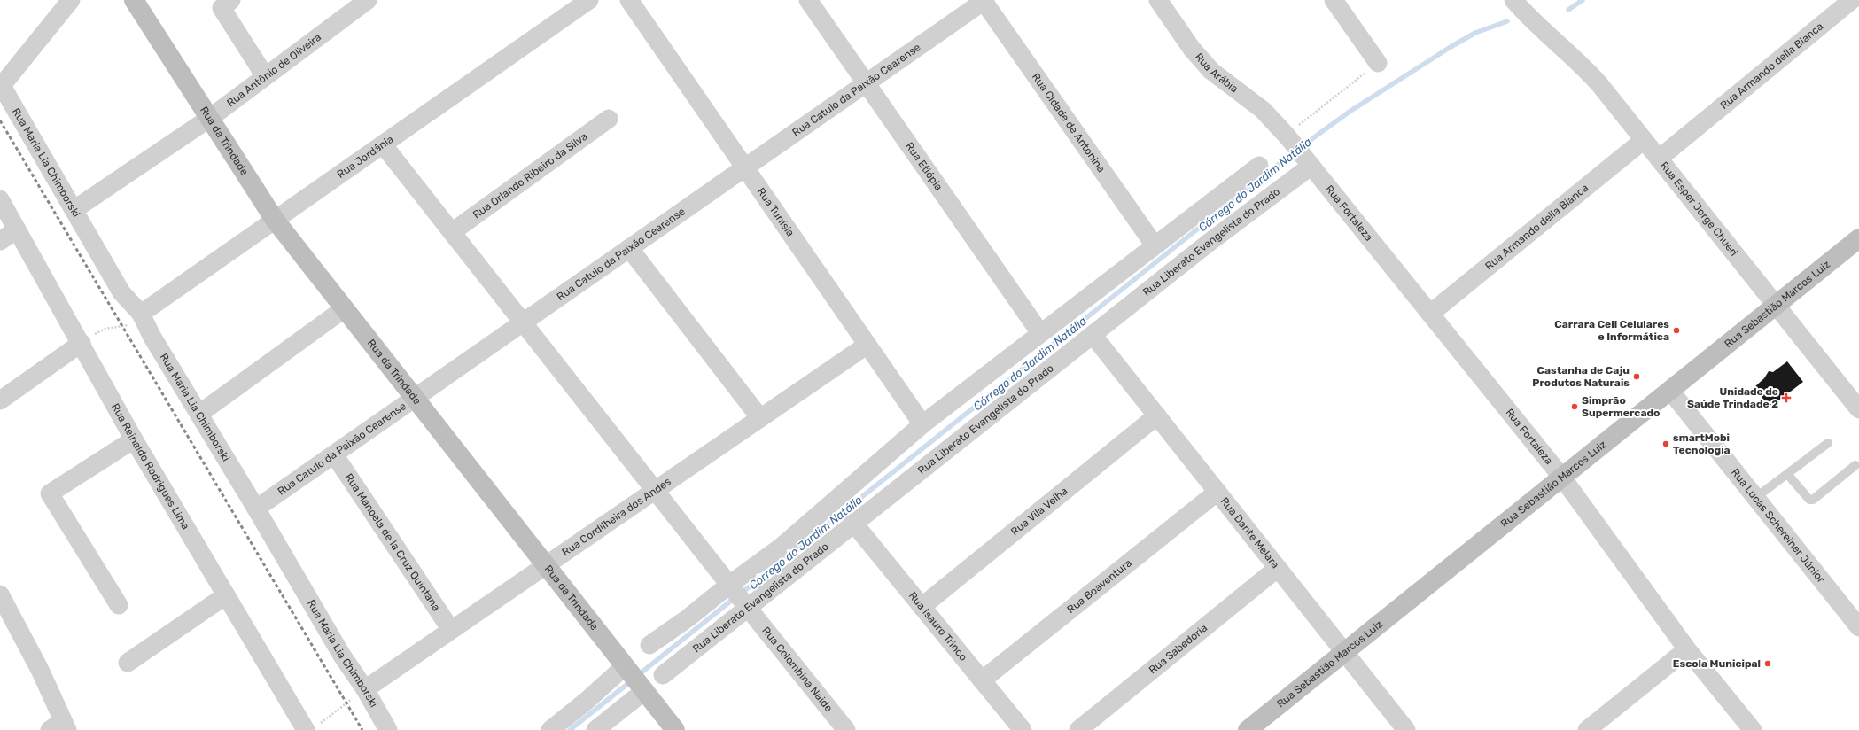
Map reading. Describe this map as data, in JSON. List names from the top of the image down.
{
  "streets": {
    "main road": ["Rua da Trindade", "Rua Sebastião Marcos Luiz"],
    "street": [
      "Rua Armando della Bianca",
      "Rua Antônio de Oliveira",
      "Rua Arábia",
      "Rua Catulo da Paixão Cearense",
      "Rua Cidade de Antonina",
      "Rua Jordânia",
      "Rua Maria Lia Chimborski",
      "Rua Etiópia",
      "Rua Orlando Ribeiro da Silva",
      "Rua Esper Jorge Chueri",
      "Rua Tunísia",
      "Rua Fortaleza",
      "Rua Liberato Evangelista do Prado",
      "Rua Reinaldo Rodrigues Lima",
      "Rua Vila Velha",
      "Rua Cordilheira dos Andes",
      "Rua Lucas Schereiner Júnior",
      "Rua Dante Melara",
      "Rua Manoela de la Cruz Quintana",
      "Rua Boaventura",
      "Rua Isauro Trinco",
      "Rua Sabedoria",
      "Rua Colombina Naide"
    ]
  },
  "crossings": [
    ["Rua Armando della Bianca", "Rua Esper Jorge Chueri"],
    ["Rua Armando della Bianca", "Rua Fortaleza"],
    ["Rua Antônio de Oliveira", "Rua da Trindade"],
    ["Rua Antônio de Oliveira", "Rua Maria Lia Chimborski"],
    ["Rua Arábia", "Rua Fortaleza"],
    ["Rua Arábia", "Rua Liberato Evangelista do Prado"],
    ["Rua Catulo da Paixão Cearense", "Rua Cidade de Antonina"],
    ["Rua Catulo da Paixão Cearense", "Rua da Trindade"],
    ["Rua Catulo da Paixão Cearense", "Rua Maria Lia Chimborski"],
    ["Rua Catulo da Paixão Cearense", "Rua Etiópia"],
    ["Rua Catulo da Paixão Cearense", "Rua Tunísia"],
    ["Rua Catulo da Paixão Cearense", "Rua Manoela de la Cruz Quintana"],
    ["Rua Catulo da Paixão Cearense", "Rua Colombina Naide"],
    ["Rua da Trindade", "Rua Jordânia"],
    ["Rua da Trindade", "Rua Cordilheira dos Andes"],
    ["Rua Jordânia", "Rua Maria Lia Chimborski"],
    ["Rua Jordânia", "Rua Colombina Naide"],
    ["Rua Maria Lia Chimborski", "Rua Cordilheira dos Andes"],
    ["Rua Orlando Ribeiro da Silva", "Rua Colombina Naide"],
    ["Rua Esper Jorge Chueri", "Rua Sebastião Marcos Luiz"],
    ["Rua Tunísia", "Rua Cordilheira dos Andes"],
    ["Rua Fortaleza", "Rua Liberato Evangelista do Prado"],
    ["Rua Fortaleza", "Rua Sebastião Marcos Luiz"],
    ["Rua Liberato Evangelista do Prado", "Rua Dante Melara"],
    ["Rua Liberato Evangelista do Prado", "Rua Isauro Trinco"],
    ["Rua Liberato Evangelista do Prado", "Rua Colombina Naide"],
    ["Rua Sebastião Marcos Luiz", "Rua Lucas Schereiner Júnior"],
    ["Rua Sebastião Marcos Luiz", "Rua Dante Melara"],
    ["Rua Vila Velha", "Rua Dante Melara"],
    ["Rua Vila Velha", "Rua Isauro Trinco"],
    ["Rua Cordilheira dos Andes", "Rua Manoela de la Cruz Quintana"],
    ["Rua Cordilheira dos Andes", "Rua Colombina Naide"],
    ["Rua Dante Melara", "Rua Boaventura"],
    ["Rua Dante Melara", "Rua Sabedoria"],
    ["Rua Boaventura", "Rua Isauro Trinco"]
  ],
  "water": ["Córrego do Jardim Natália"],
  "places": {
    "other": [
      "Carrara Cell Celulares e Informática",
      "Castanha de Caju Produtos Naturais",
      "Simprão Supermercado",
      "smartMobi Tecnologia",
      "Escola Municipal"
    ],
    "health": ["Unidade de Saúde Trindade 2"]
  }
}
